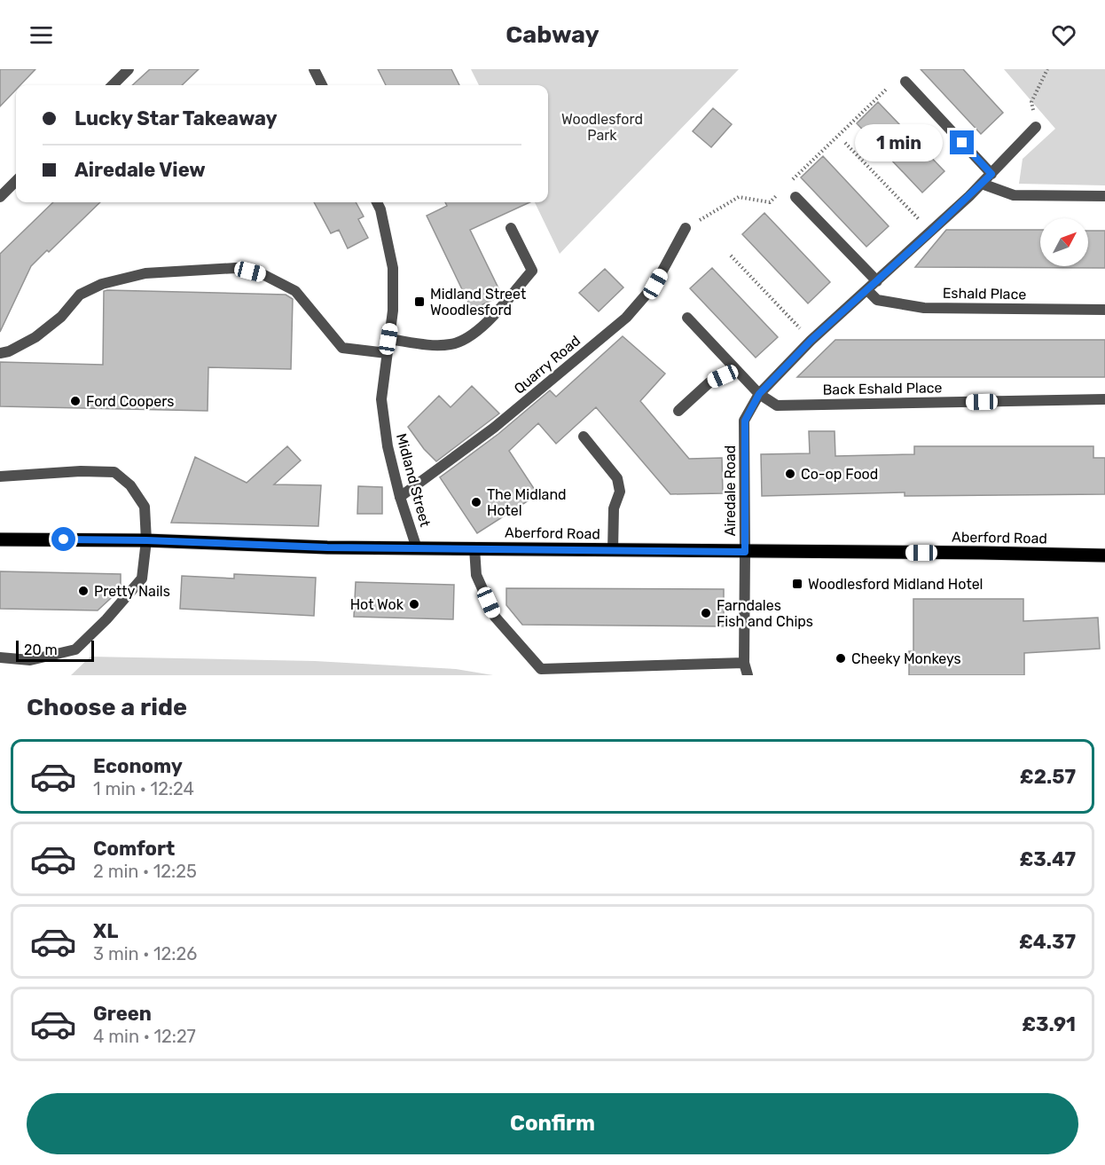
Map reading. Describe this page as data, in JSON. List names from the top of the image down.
{
  "streets": {
    "main road": ["Aberford Road"],
    "street": [
      "Eshald Place",
      "Quarry Road",
      "Back Eshald Place",
      "Midland Street",
      "Airedale Road"
    ]
  },
  "crossings": [
    ["Eshald Place", "Airedale Road"],
    ["Quarry Road", "Midland Street"],
    ["Back Eshald Place", "Airedale Road"],
    ["Midland Street", "Aberford Road"],
    ["Airedale Road", "Aberford Road"]
  ],
  "parks": ["Woodlesford Park"],
  "places": {
    "transit": ["Midland Street Woodlesford", "Woodlesford Midland Hotel"],
    "other": [
      "Ford Coopers",
      "Co-op Food",
      "The Midland Hotel",
      "Pretty Nails",
      "Hot Wok",
      "Farndales Fish and Chips",
      "Cheeky Monkeys"
    ]
  },
  "scale_bar": "20 m",
  "north": "top right",
  "page": {
    "header": "Cabway",
    "banner": ["Lucky Star Takeaway", "Airedale View"],
    "bubble": "1 min",
    "scale": "20 m",
    "heading": "Choose a ride",
    "list": [
      {
        "name": "Economy",
        "note": "1 min · 12:24",
        "value": "£2.57"
      },
      {
        "name": "Comfort",
        "note": "2 min · 12:25",
        "value": "£3.47"
      },
      {
        "name": "XL",
        "note": "3 min · 12:26",
        "value": "£4.37"
      },
      {
        "name": "Green",
        "note": "4 min · 12:27",
        "value": "£3.91"
      }
    ],
    "buttons": "Confirm"
  }
}
